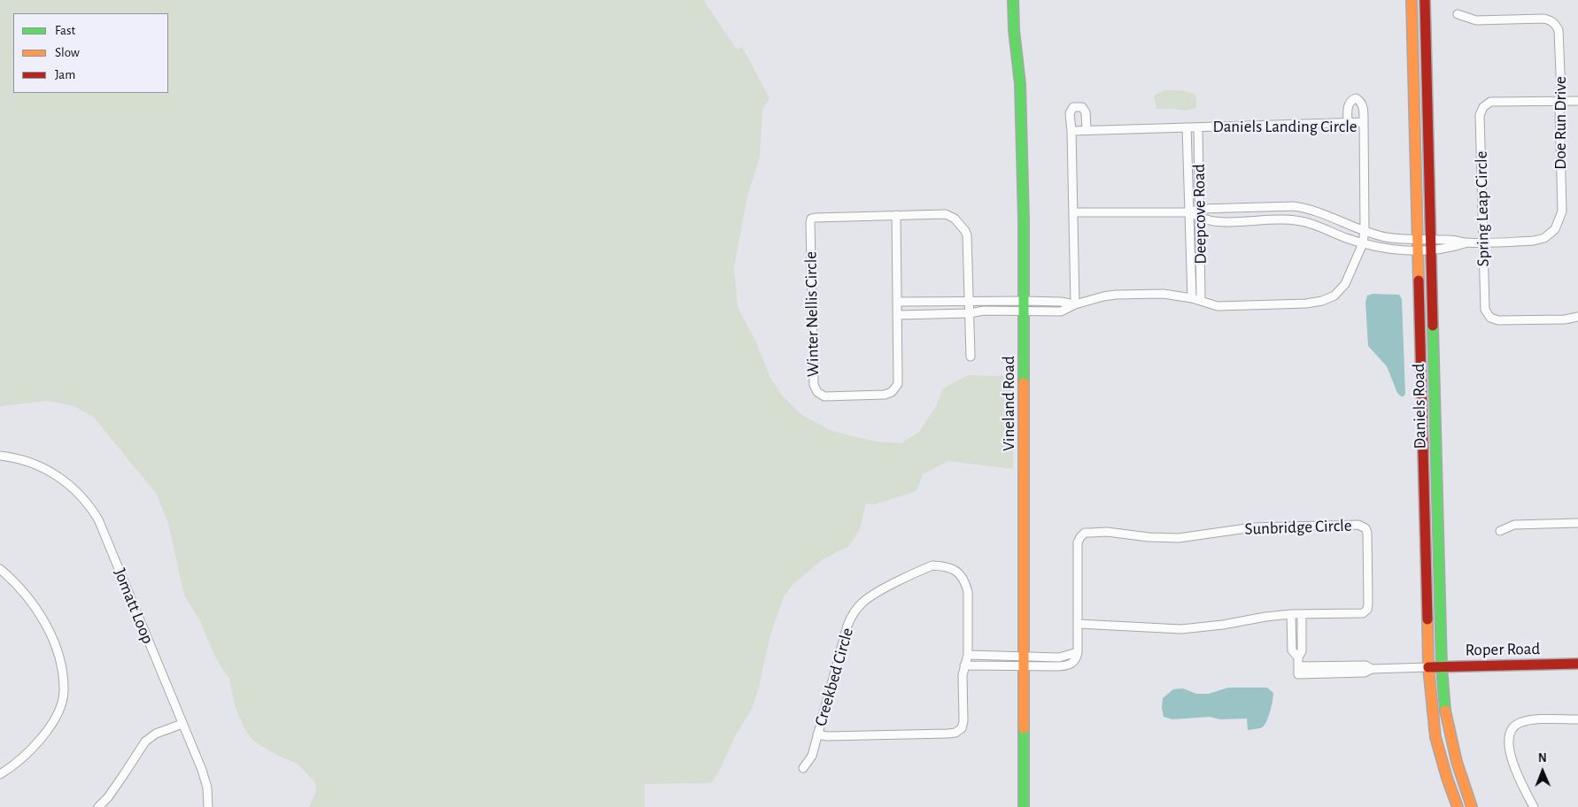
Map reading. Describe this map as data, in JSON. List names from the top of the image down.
{
  "streets": {
    "main road": ["Vineland Road", "Daniels Road", "Roper Road"],
    "street": [
      "Doe Run Drive",
      "Daniels Landing Circle",
      "Spring Leap Circle",
      "Deepcove Road",
      "Winter Nellis Circle",
      "Sunbridge Circle",
      "Jomatt Loop",
      "Creekbed Circle"
    ]
  },
  "crossings": [
    ["Doe Run Drive", "Spring Leap Circle"],
    ["Doe Run Drive", "Daniels Road"],
    ["Daniels Landing Circle", "Deepcove Road"],
    ["Daniels Landing Circle", "Vineland Road"],
    ["Daniels Road", "Roper Road"]
  ],
  "legend": ["Fast", "Slow", "Jam"],
  "north": "top"
}
